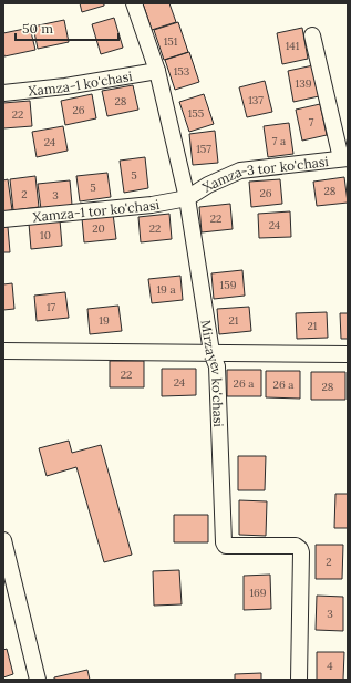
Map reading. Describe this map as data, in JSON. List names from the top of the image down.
{
  "streets": {
    "street": [
      "Xamza-1 ko'chasi",
      "Xamza-3 tor ko'chasi",
      "Xamza-1 tor ko'chasi",
      "Mirzayev ko'chasi"
    ]
  },
  "crossings": [
    ["Xamza-1 ko'chasi", "Mirzayev ko'chasi"],
    ["Xamza-3 tor ko'chasi", "Xamza-1 tor ko'chasi"],
    ["Xamza-3 tor ko'chasi", "Mirzayev ko'chasi"],
    ["Xamza-1 tor ko'chasi", "Mirzayev ko'chasi"]
  ],
  "house_numbers": [
    "151",
    "141",
    "153",
    "139",
    "137",
    "28",
    "26",
    "155",
    "22",
    "7",
    "7 а",
    "24",
    "157",
    "5",
    "5",
    "28",
    "26",
    "2",
    "3",
    "22",
    "24",
    "20",
    "22",
    "10",
    "159",
    "19 а",
    "17",
    "19",
    "21",
    "21",
    "22",
    "24",
    "26 а",
    "26 а",
    "28",
    "2",
    "169",
    "3",
    "4"
  ],
  "scale_bar": "50 m"
}
